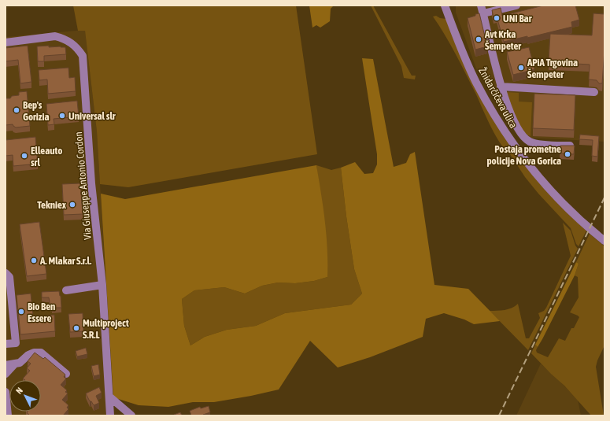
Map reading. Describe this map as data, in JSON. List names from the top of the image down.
{
  "streets": {
    "street": ["Žnidarčičeva ulica", "Via Giuseppe Antonio Cordon"]
  },
  "places": [
    "UNI Bar",
    "Avt Krka Šempeter",
    "APiA Trgovina Šempeter",
    "Bep's Gorizia",
    "Universal slr",
    "Postaja prometne policije Nova Gorica",
    "Elleauto srl",
    "Tekniex",
    "A. Mlakar S.r.l.",
    "Bio Ben Essere",
    "Multiproject S.R.L"
  ],
  "north": "top left"
}
